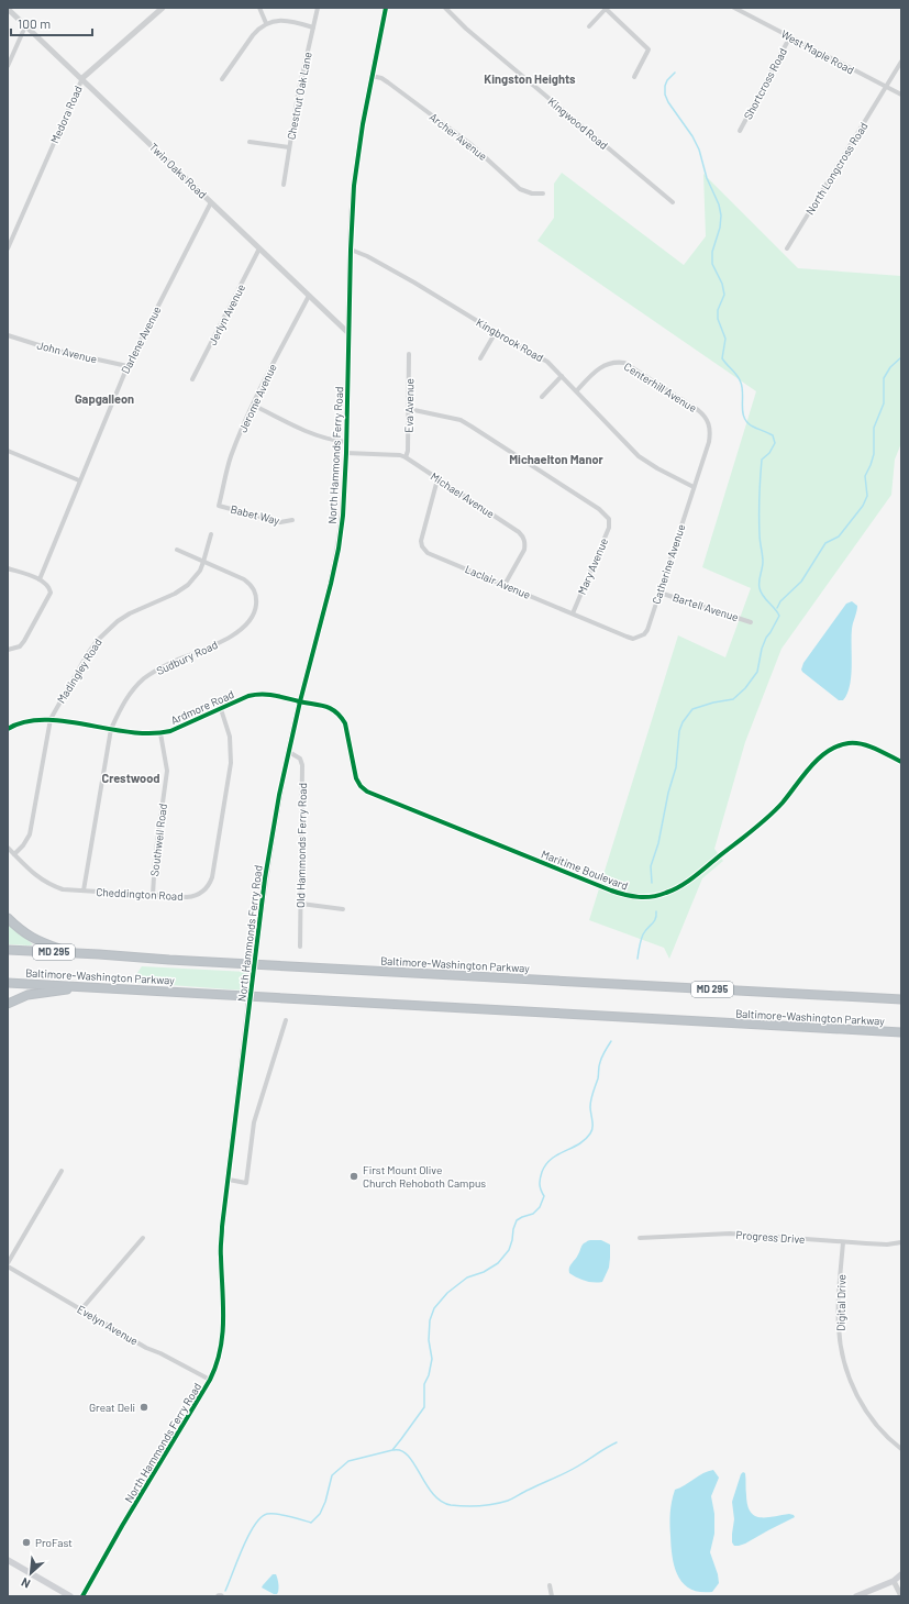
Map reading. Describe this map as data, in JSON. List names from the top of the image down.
{
  "streets": {
    "highway": ["MD 295", "Baltimore-Washington Parkway"],
    "street": [
      "West Maple Road",
      "Shortcross Road",
      "Chestnut Oak Lane",
      "Medora Road",
      "Kingwood Road",
      "Archer Avenue",
      "North Longcross Road",
      "Twin Oaks Road",
      "Jerlyn Avenue",
      "Darlene Avenue",
      "Kingbrook Road",
      "John Avenue",
      "Centerhill Avenue",
      "Jerome Avenue",
      "Eva Avenue",
      "North Hammonds Ferry Road",
      "Michael Avenue",
      "Babet Way",
      "Catherine Avenue",
      "Mary Avenue",
      "Laclair Avenue",
      "Bartell Avenue",
      "Sudbury Road",
      "Madingley Road",
      "Ardmore Road",
      "Southwell Road",
      "Old Hammonds Ferry Road",
      "Maritime Boulevard",
      "Cheddington Road",
      "Progress Drive",
      "Digital Drive",
      "Evelyn Avenue"
    ]
  },
  "crossings": [
    ["West Maple Road", "Shortcross Road"],
    ["West Maple Road", "North Longcross Road"],
    ["Medora Road", "Twin Oaks Road"],
    ["Archer Avenue", "North Hammonds Ferry Road"],
    ["Twin Oaks Road", "Jerlyn Avenue"],
    ["Twin Oaks Road", "Darlene Avenue"],
    ["Twin Oaks Road", "Jerome Avenue"],
    ["Twin Oaks Road", "North Hammonds Ferry Road"],
    ["Darlene Avenue", "John Avenue"],
    ["Kingbrook Road", "Centerhill Avenue"],
    ["Kingbrook Road", "North Hammonds Ferry Road"],
    ["Kingbrook Road", "Catherine Avenue"],
    ["Centerhill Avenue", "Catherine Avenue"],
    ["Jerome Avenue", "Babet Way"],
    ["Eva Avenue", "Michael Avenue"],
    ["Eva Avenue", "Mary Avenue"],
    ["North Hammonds Ferry Road", "Michael Avenue"],
    ["North Hammonds Ferry Road", "Ardmore Road"],
    ["North Hammonds Ferry Road", "Old Hammonds Ferry Road"],
    ["North Hammonds Ferry Road", "Maritime Boulevard"],
    ["North Hammonds Ferry Road", "Evelyn Avenue"],
    ["Michael Avenue", "Laclair Avenue"],
    ["Catherine Avenue", "Laclair Avenue"],
    ["Catherine Avenue", "Bartell Avenue"],
    ["Mary Avenue", "Laclair Avenue"],
    ["Sudbury Road", "Madingley Road"],
    ["Sudbury Road", "Ardmore Road"],
    ["Sudbury Road", "Cheddington Road"],
    ["Madingley Road", "Ardmore Road"],
    ["Madingley Road", "Cheddington Road"],
    ["Ardmore Road", "Southwell Road"],
    ["Ardmore Road", "Maritime Boulevard"],
    ["Ardmore Road", "Cheddington Road"],
    ["Southwell Road", "Cheddington Road"],
    ["Progress Drive", "Digital Drive"]
  ],
  "districts": [
    "Kingston Heights",
    "Gapgalleon",
    "Michaelton Manor",
    "Crestwood"
  ],
  "places": ["First Mount Olive Church Rehoboth Campus", "Great Deli", "ProFast"],
  "scale_bar": "100 m",
  "north": "bottom left"
}
